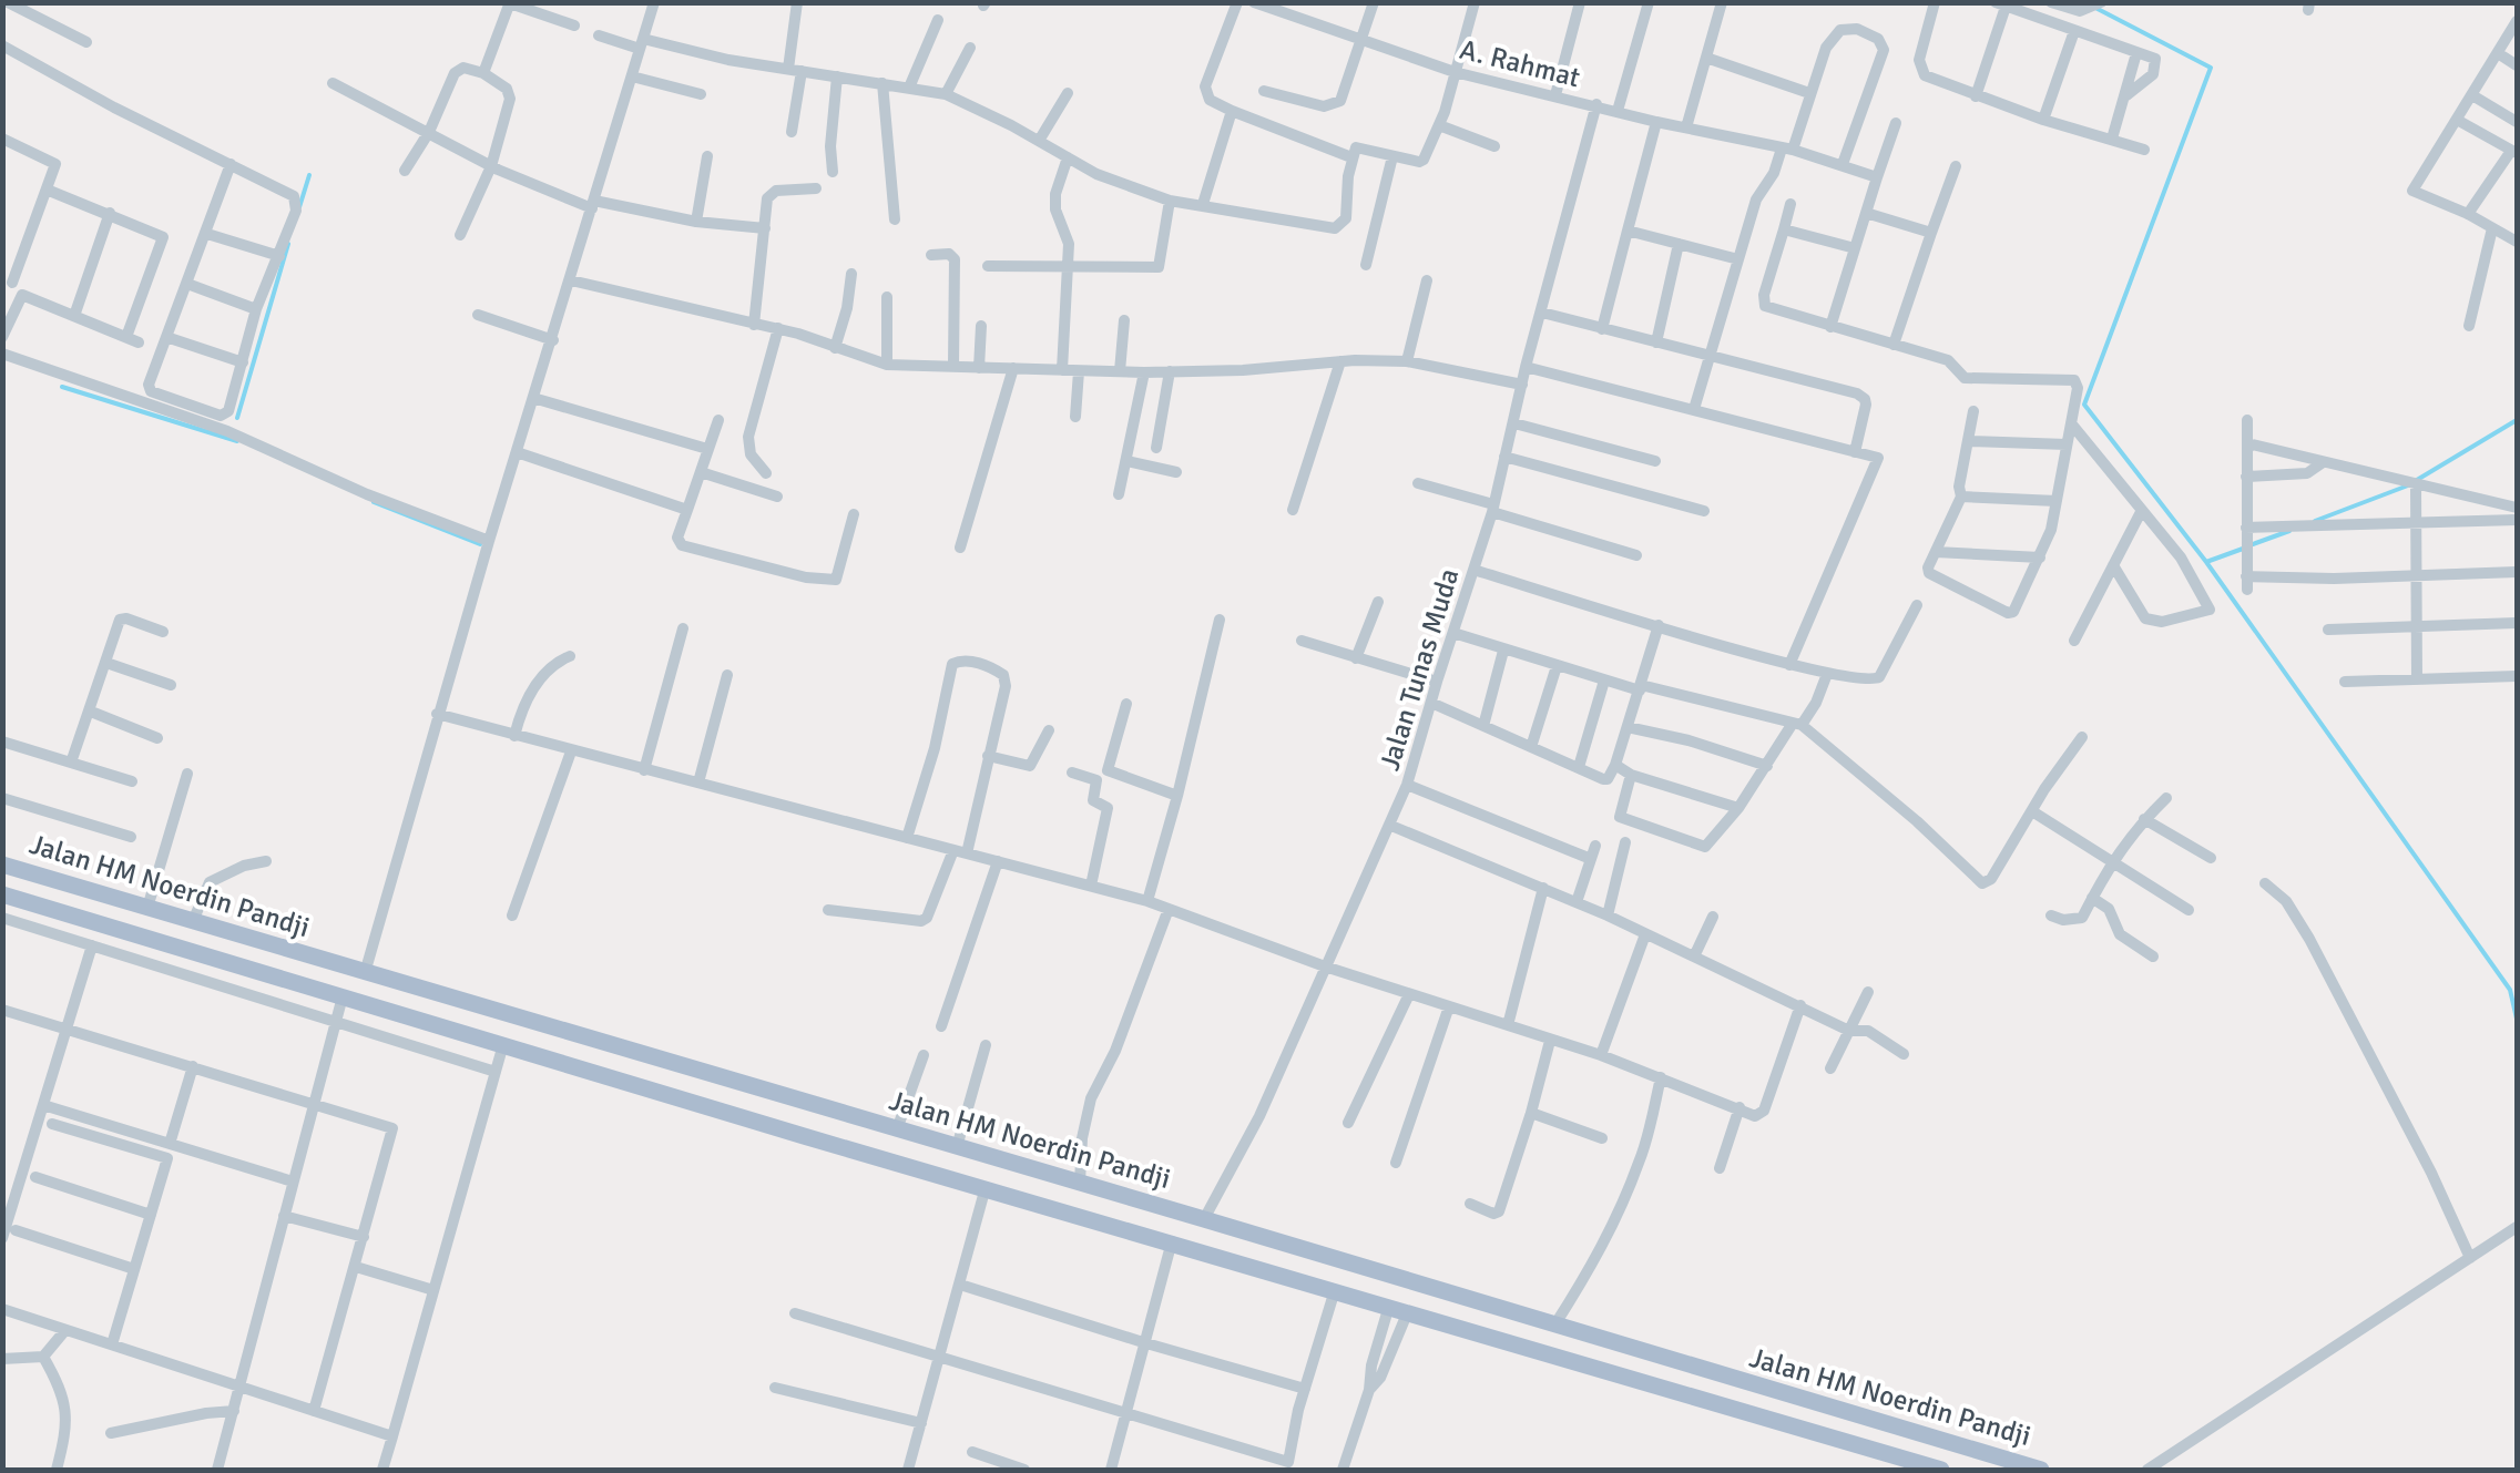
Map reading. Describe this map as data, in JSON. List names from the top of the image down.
{
  "streets": {
    "main road": ["Jalan HM Noerdin Pandji"],
    "street": ["A. Rahmat", "Jalan Tunas Muda"]
  },
  "crossings": [
    ["A. Rahmat", "Jalan Tunas Muda"],
    ["Jalan Tunas Muda", "Jalan HM Noerdin Pandji"]
  ]
}
